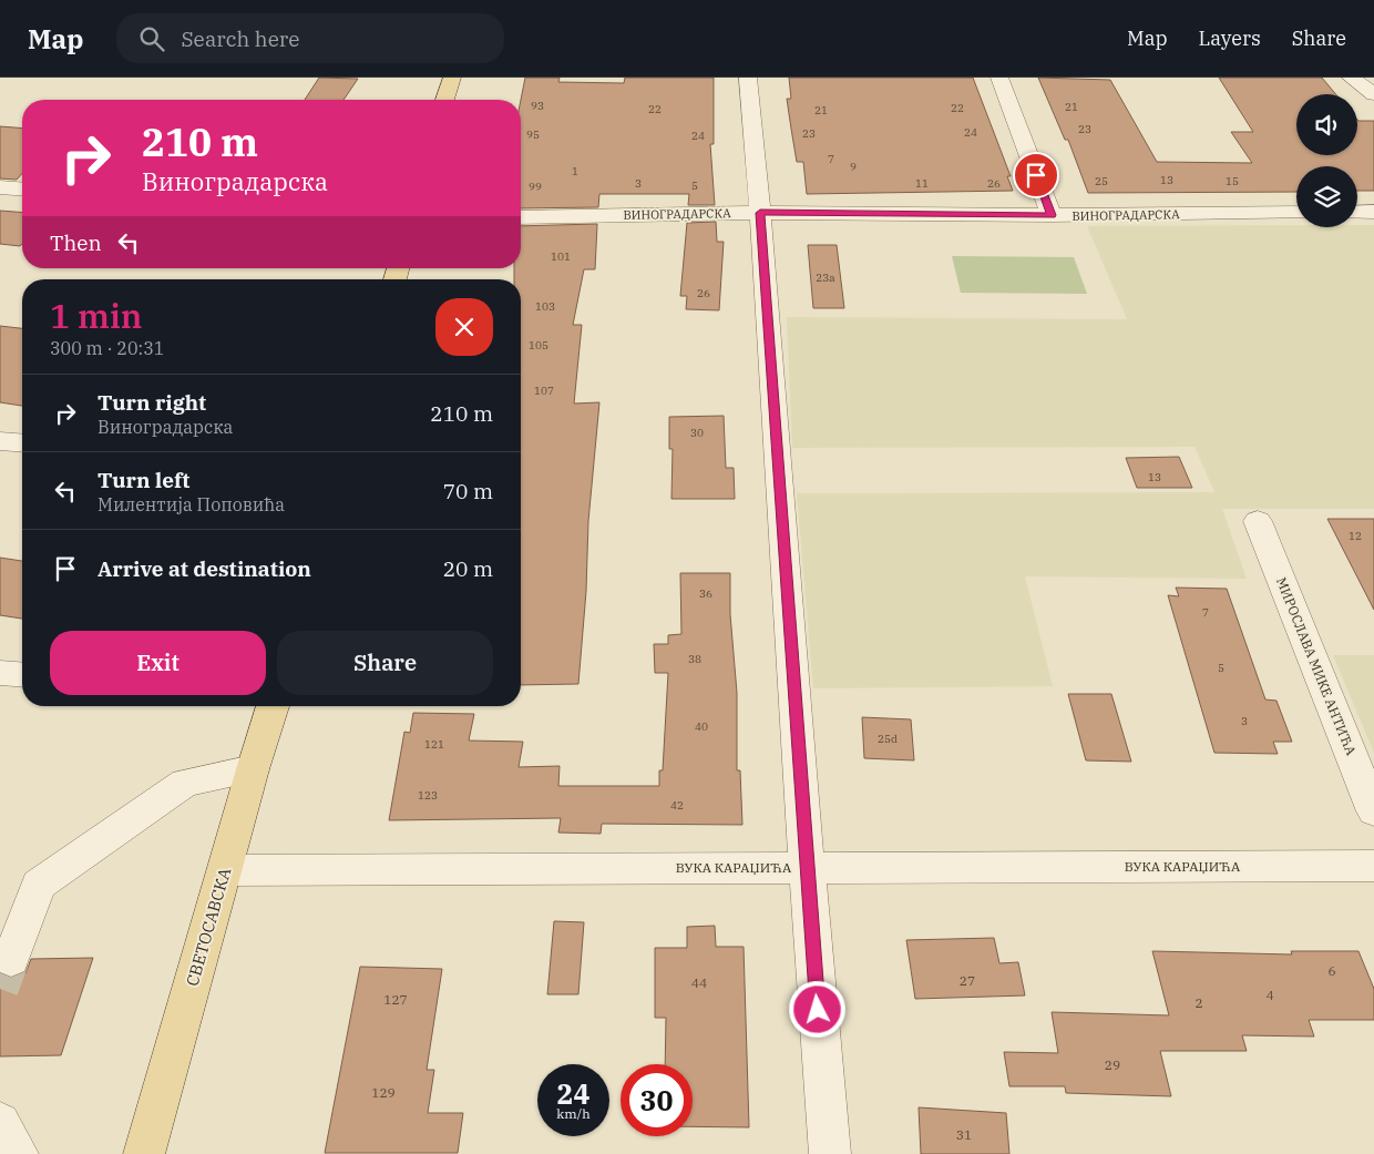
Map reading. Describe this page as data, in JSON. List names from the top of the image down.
{
  "streets": {
    "main road": ["СВЕТОСАВСКА"],
    "street": ["ВИНОГРАДАРСКА", "МИРОСЛАВА МИКЕ АНТИЋА", "ВУКА КАРАЏИЋА"]
  },
  "crossings": [
    ["ВУКА КАРАЏИЋА", "СВЕТОСАВСКА"]
  ],
  "house_numbers": [
    "93",
    "21",
    "22",
    "22",
    "21",
    "23",
    "24",
    "23",
    "95",
    "24",
    "7",
    "9",
    "1",
    "13",
    "25",
    "15",
    "3",
    "11",
    "26",
    "5",
    "99",
    "101",
    "23a",
    "26",
    "103",
    "105",
    "107",
    "30",
    "13",
    "12",
    "36",
    "7",
    "38",
    "5",
    "3",
    "40",
    "25d",
    "121",
    "123",
    "42",
    "6",
    "27",
    "44",
    "4",
    "127",
    "2",
    "29",
    "129",
    "31"
  ],
  "page": {
    "header": "Map",
    "search": "Search here",
    "nav": ["Map", "Layers", "Share"],
    "turn": ["210 m", "Виноградарска"],
    "then": "Then",
    "heading": ["1 min", "300 m · 20:31"],
    "list": [
      {
        "name": "Turn right",
        "note": "Виноградарска",
        "value": "210 m"
      },
      {
        "name": "Turn left",
        "note": "Милентија Поповића",
        "value": "70 m"
      },
      {
        "name": "Arrive at destination",
        "value": "20 m"
      }
    ],
    "buttons": ["Exit", "Share"],
    "speed": "24 km/h",
    "limit": "30"
  }
}
